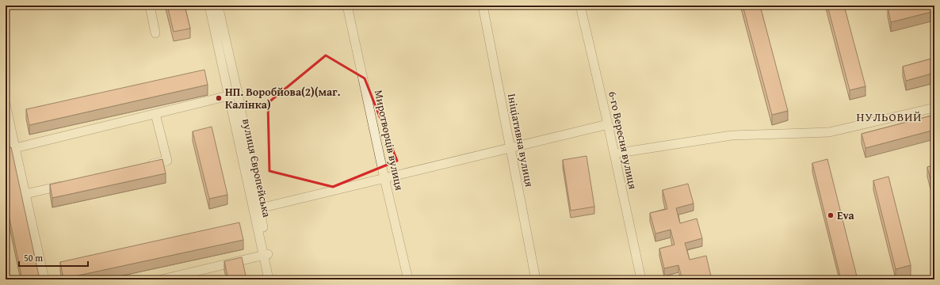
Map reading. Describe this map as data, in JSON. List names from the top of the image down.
{
  "streets": {
    "street": [
      "Миротворців вулиця",
      "Ініціативна вулиця",
      "6-го Вересня вулиця",
      "вулиця Європейська"
    ]
  },
  "districts": ["НУЛЬОВИЙ"],
  "places": ["НП. Воробйова(2)(маг. Калінка)", "Eva"],
  "scale_bar": "50 m"
}
